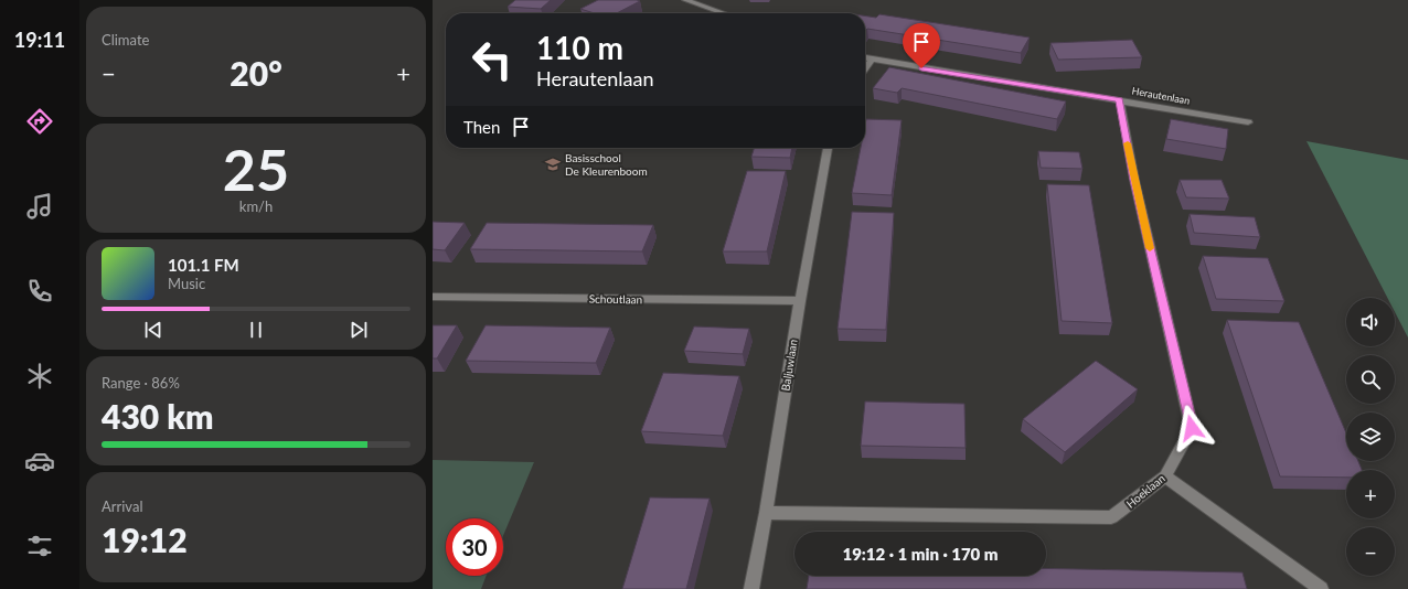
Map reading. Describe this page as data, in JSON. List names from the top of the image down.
{
  "streets": {
    "street": [
      "Herautenlaan",
      "Schoutlaan",
      "Baljuwlaan",
      "Hoeklaan"
    ]
  },
  "crossings": [
    ["Herautenlaan", "Hoeklaan"],
    ["Schoutlaan", "Baljuwlaan"],
    ["Baljuwlaan", "Hoeklaan"]
  ],
  "places": {
    "school or university": ["Basisschool De Kleurenboom"]
  },
  "page": {
    "tabs": "19:11",
    "tile": [
      "Climate",
      ["25", "km/h"],
      ["Range · 86%", "430 km"],
      ["Arrival", "19:12"]
    ],
    "turn": ["110 m", "Herautenlaan"],
    "heat": ["−", "20°", "+"],
    "then": "Then",
    "song": ["101.1 FM", "Music"],
    "map_buttons": ["+", "−"],
    "limit": "30",
    "trip": "19:12 · 1 min · 170 m"
  }
}
